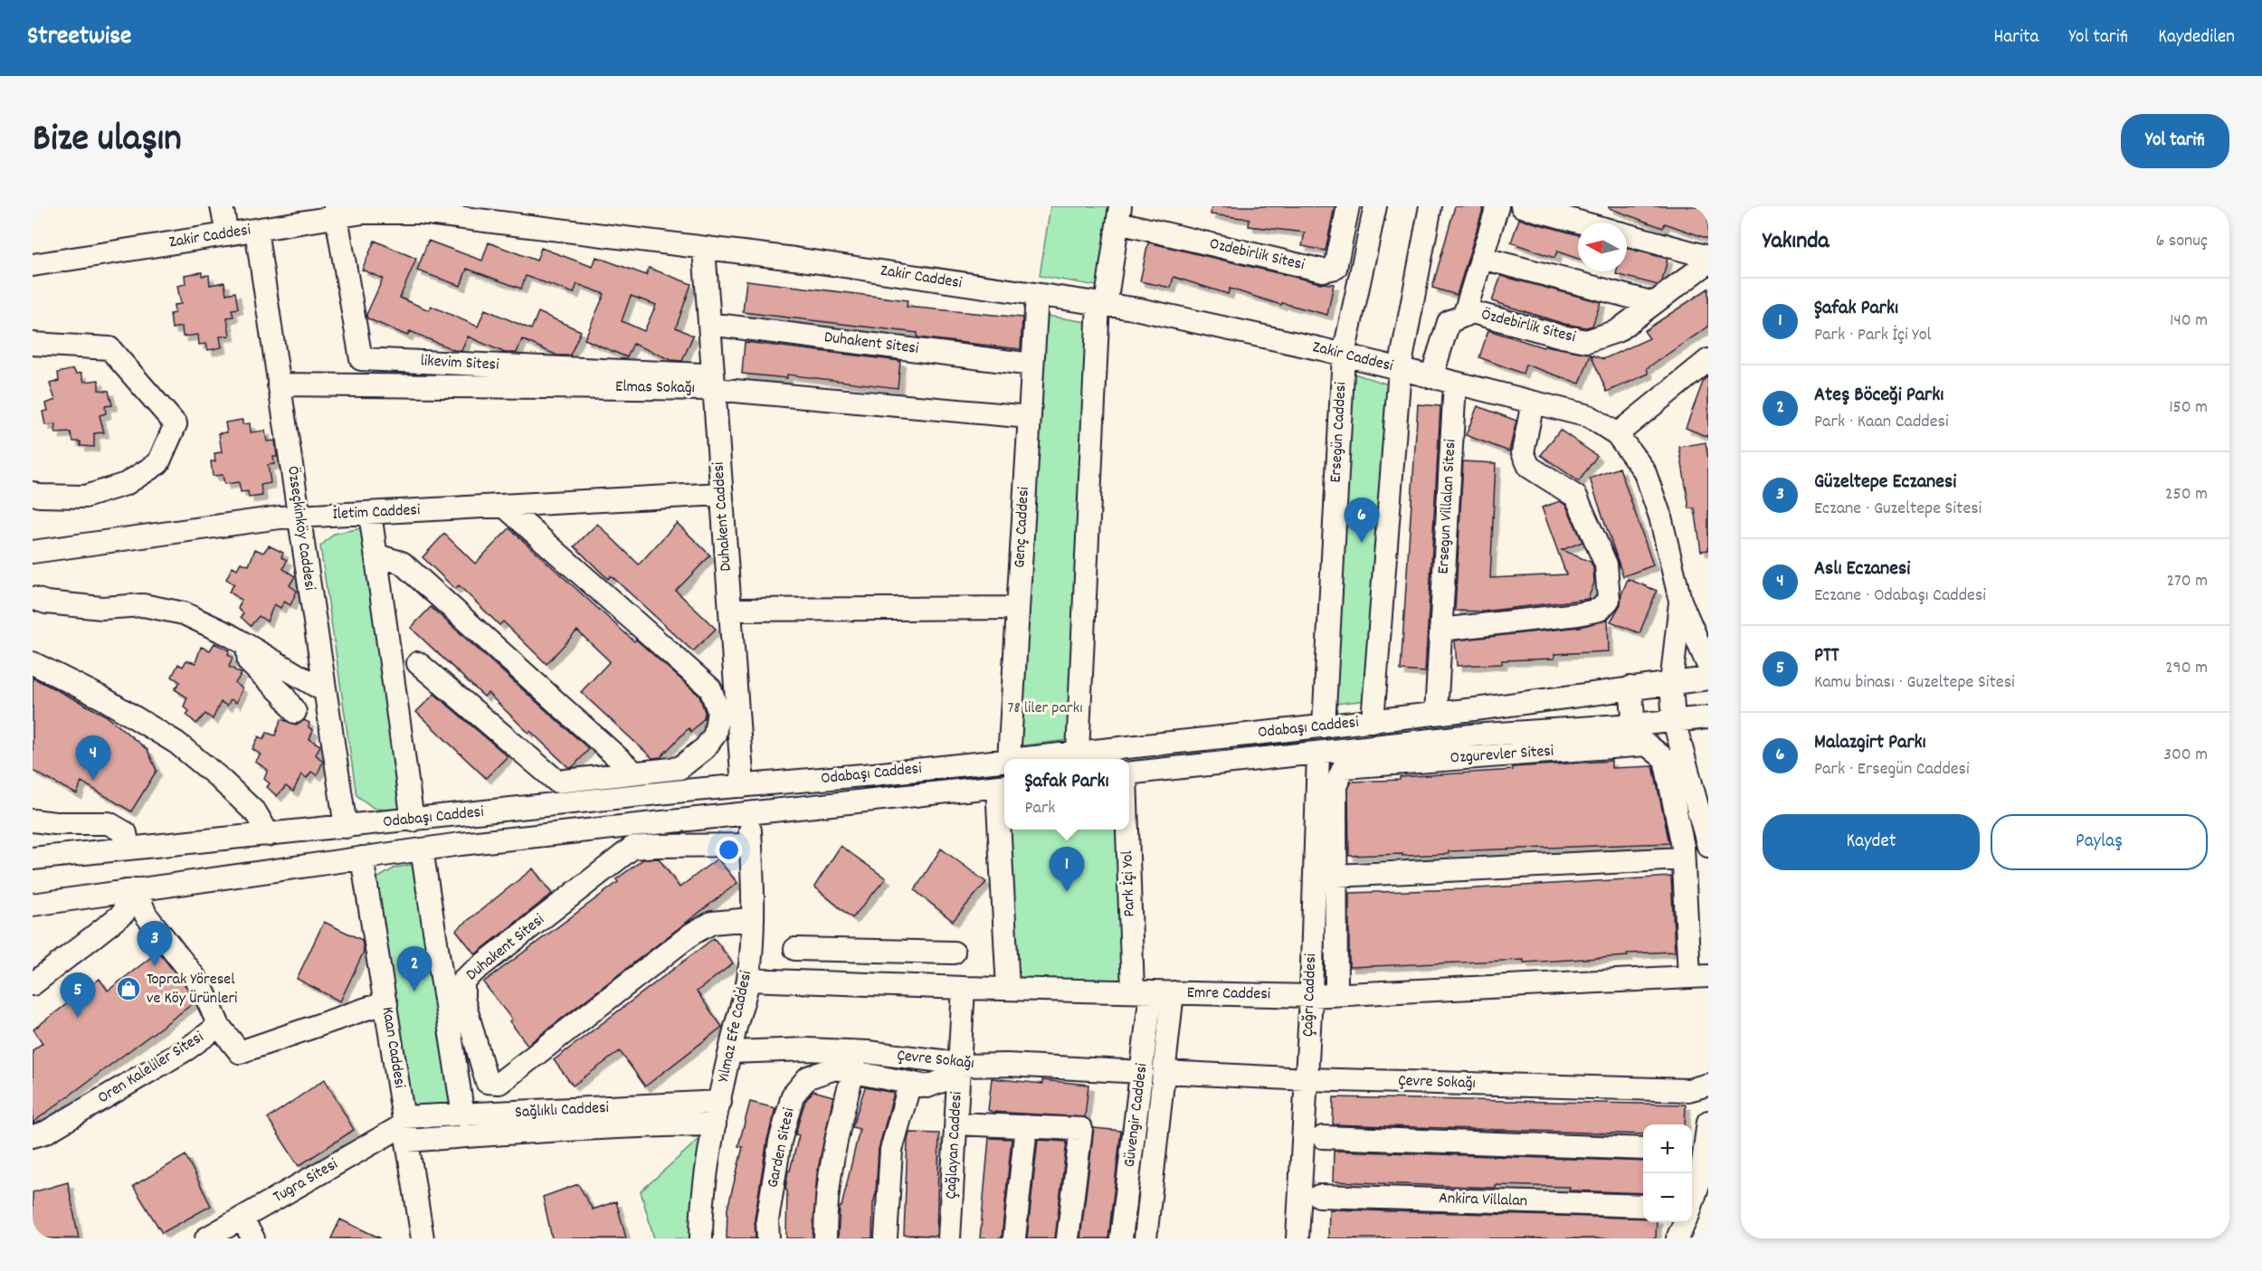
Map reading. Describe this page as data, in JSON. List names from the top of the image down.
{
  "streets": {
    "street": [
      "Zakir Caddesi",
      "Ozdebirlik Sitesi",
      "Özdebirlik Sitesi",
      "Duhakent Sitesi",
      "likevim Sitesi",
      "Elmas Sokağı",
      "Ersegün Caddesi",
      "Ersegun Villalan Sitesi",
      "İletim Caddesi",
      "Duhakent Caddesi",
      "Genç Caddesi",
      "Özseçkinköy Caddesi",
      "Odabaşı Caddesi",
      "Ozgurevler Sitesi",
      "Park İçi Yol",
      "Emre Caddesi",
      "Çağrı Caddesi",
      "Yılmaz Efe Caddesi",
      "Kaan Caddesi",
      "Çevre Sokağı",
      "Oren Kaleliler Sitesi",
      "Sağlıklı Caddesi",
      "Güvengir Caddesi",
      "Çağlayan Caddesi",
      "Garden Sitesi",
      "Tugra Sitesi",
      "Ankira Villalan"
    ]
  },
  "crossings": [
    ["Zakir Caddesi", "Özdebirlik Sitesi"],
    ["Zakir Caddesi", "likevim Sitesi"],
    ["Zakir Caddesi", "Ersegün Caddesi"],
    ["Zakir Caddesi", "Ersegun Villalan Sitesi"],
    ["Zakir Caddesi", "Duhakent Caddesi"],
    ["Zakir Caddesi", "Genç Caddesi"],
    ["Zakir Caddesi", "Özseçkinköy Caddesi"],
    ["Duhakent Sitesi", "Duhakent Caddesi"],
    ["Duhakent Sitesi", "Genç Caddesi"],
    ["Duhakent Sitesi", "Yılmaz Efe Caddesi"],
    ["likevim Sitesi", "Elmas Sokağı"],
    ["likevim Sitesi", "Duhakent Caddesi"],
    ["Elmas Sokağı", "Duhakent Caddesi"],
    ["Elmas Sokağı", "Genç Caddesi"],
    ["Elmas Sokağı", "Özseçkinköy Caddesi"],
    ["Ersegün Caddesi", "Odabaşı Caddesi"],
    ["Ersegun Villalan Sitesi", "Odabaşı Caddesi"],
    ["İletim Caddesi", "Duhakent Caddesi"],
    ["İletim Caddesi", "Özseçkinköy Caddesi"],
    ["Duhakent Caddesi", "Odabaşı Caddesi"],
    ["Özseçkinköy Caddesi", "Odabaşı Caddesi"],
    ["Odabaşı Caddesi", "Çağrı Caddesi"],
    ["Odabaşı Caddesi", "Yılmaz Efe Caddesi"],
    ["Odabaşı Caddesi", "Kaan Caddesi"],
    ["Ozgurevler Sitesi", "Emre Caddesi"],
    ["Park İçi Yol", "Emre Caddesi"],
    ["Park İçi Yol", "Güvengir Caddesi"],
    ["Emre Caddesi", "Çağrı Caddesi"],
    ["Emre Caddesi", "Yılmaz Efe Caddesi"],
    ["Emre Caddesi", "Güvengir Caddesi"],
    ["Emre Caddesi", "Çağlayan Caddesi"],
    ["Çağrı Caddesi", "Çevre Sokağı"],
    ["Yılmaz Efe Caddesi", "Çevre Sokağı"],
    ["Yılmaz Efe Caddesi", "Sağlıklı Caddesi"],
    ["Kaan Caddesi", "Oren Kaleliler Sitesi"],
    ["Kaan Caddesi", "Sağlıklı Caddesi"],
    ["Kaan Caddesi", "Tugra Sitesi"],
    ["Çevre Sokağı", "Güvengir Caddesi"],
    ["Çevre Sokağı", "Çağlayan Caddesi"],
    ["Çevre Sokağı", "Garden Sitesi"],
    ["Sağlıklı Caddesi", "Tugra Sitesi"],
    ["Çağlayan Caddesi", "Garden Sitesi"]
  ],
  "parks": ["78 liler parkı"],
  "places": {
    "shop": ["Toprak Yöresel ve Köy Ürünleri"]
  },
  "north": "left",
  "page": {
    "header": "Streetwise",
    "nav": ["Harita", "Yol tarifi", "Kaydedilen"],
    "title": "Bize ulaşın",
    "buttons": [
      "Yol tarifi",
      ["Kaydet", "Paylaş"]
    ],
    "heading": ["Yakında", "6 sonuç"],
    "list": [
      {
        "mark": "1",
        "name": "Şafak Parkı",
        "note": "Park · Park İçi Yol",
        "value": "140 m"
      },
      {
        "mark": "2",
        "name": "Ateş Böceği Parkı",
        "note": "Park · Kaan Caddesi",
        "value": "150 m"
      },
      {
        "mark": "3",
        "name": "Güzeltepe Eczanesi",
        "note": "Eczane · Guzeltepe Sitesi",
        "value": "250 m"
      },
      {
        "mark": "4",
        "name": "Aslı Eczanesi",
        "note": "Eczane · Odabaşı Caddesi",
        "value": "270 m"
      },
      {
        "mark": "5",
        "name": "PTT",
        "note": "Kamu binası · Guzeltepe Sitesi",
        "value": "290 m"
      },
      {
        "mark": "6",
        "name": "Malazgirt Parkı",
        "note": "Park · Ersegün Caddesi",
        "value": "300 m"
      }
    ],
    "pins": [
      "6",
      "4",
      "1",
      "3",
      "2",
      "5"
    ],
    "popup": ["Şafak Parkı", "Park"],
    "map_buttons": ["+", "−"]
  }
}
